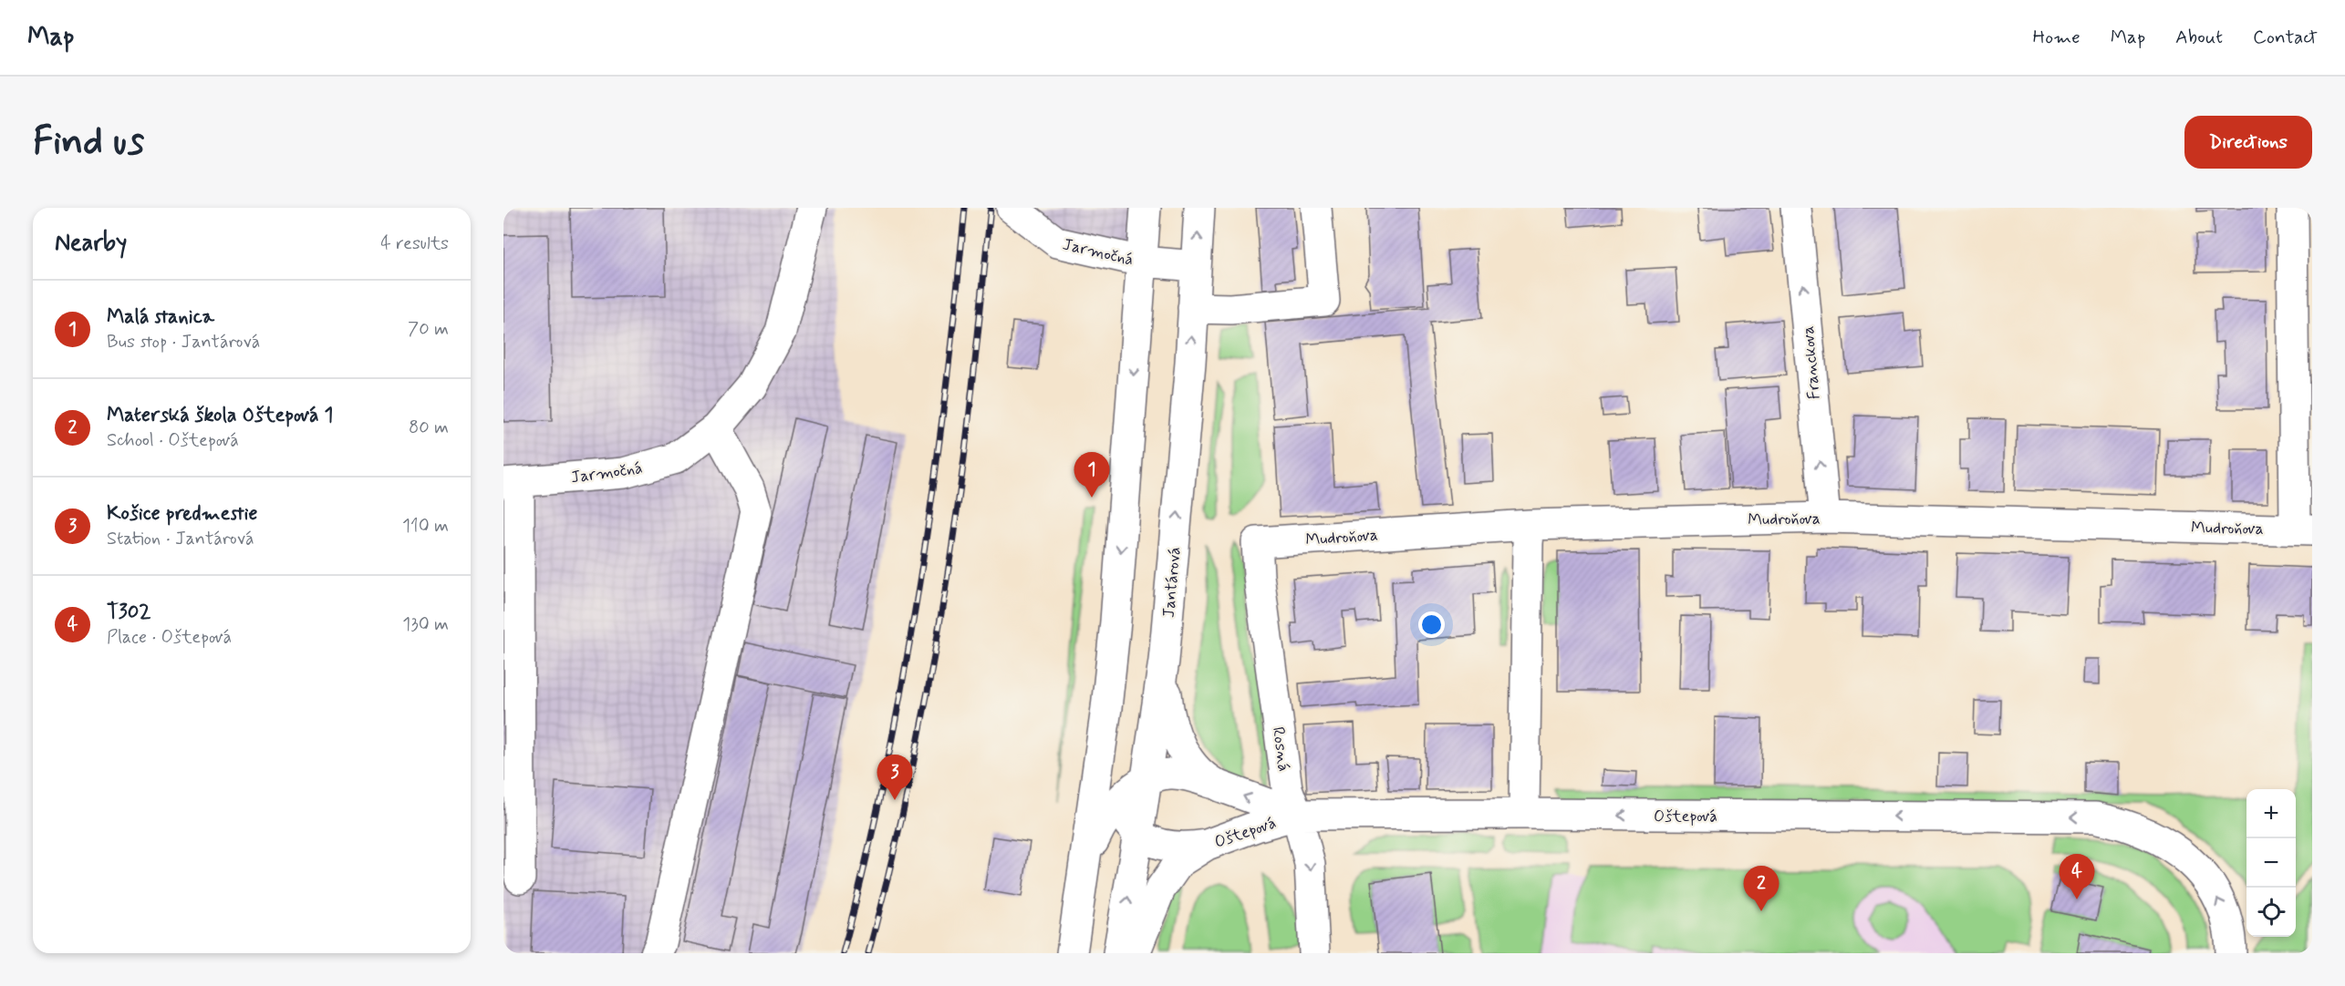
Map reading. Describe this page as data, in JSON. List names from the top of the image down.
{
  "streets": {
    "street": [
      "Jarmočná",
      "Franckova",
      "Mudroňova",
      "Jantárová",
      "Rosná",
      "Oštepová"
    ]
  },
  "crossings": [
    ["Jarmočná", "Jantárová"],
    ["Franckova", "Mudroňova"],
    ["Mudroňova", "Rosná"],
    ["Rosná", "Oštepová"]
  ],
  "one_way": ["Franckova", "Oštepová"],
  "page": {
    "header": "Map",
    "nav": [
      "Home",
      "Map",
      "About",
      "Contact"
    ],
    "buttons": "Directions",
    "title": "Find us",
    "heading": ["Nearby", "4 results"],
    "list": [
      {
        "mark": "1",
        "name": "Malá stanica",
        "note": "Bus stop · Jantárová",
        "value": "70 m"
      },
      {
        "mark": "2",
        "name": "Materská škola Oštepová 1",
        "note": "School · Oštepová",
        "value": "80 m"
      },
      {
        "mark": "3",
        "name": "Košice predmestie",
        "note": "Station · Jantárová",
        "value": "110 m"
      },
      {
        "mark": "4",
        "name": "T302",
        "note": "Place · Oštepová",
        "value": "130 m"
      }
    ],
    "pins": [
      "1",
      "3",
      "4",
      "2"
    ],
    "map_buttons": ["+", "−"]
  }
}
